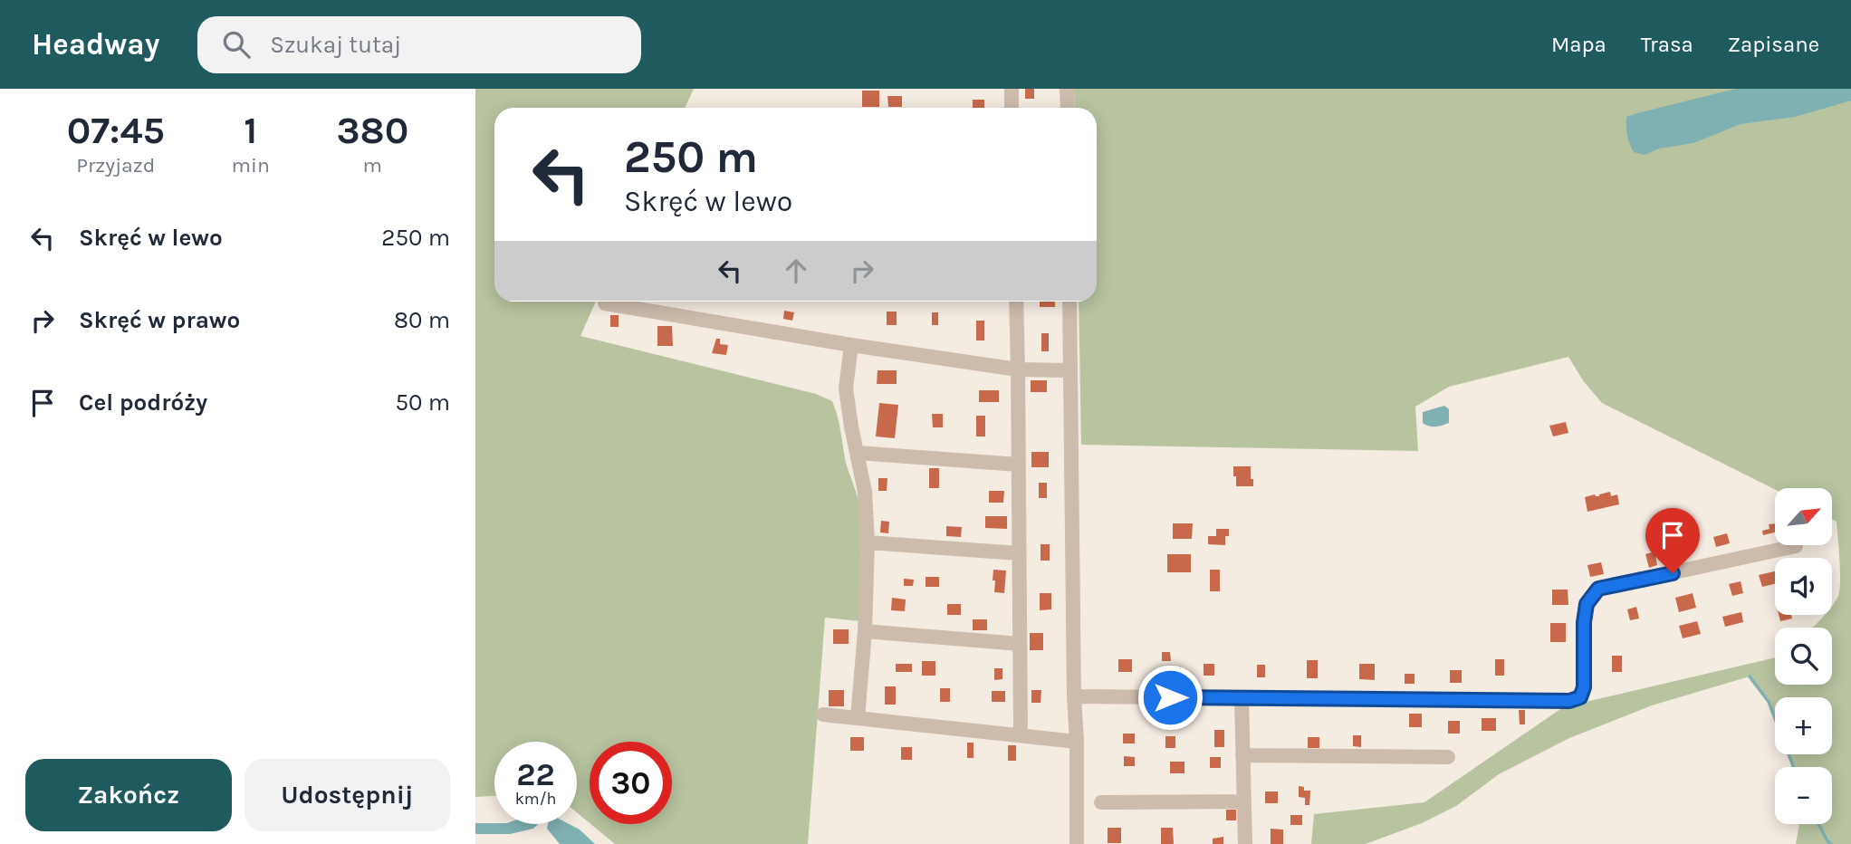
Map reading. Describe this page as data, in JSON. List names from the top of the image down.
{
  "north": "top right",
  "page": {
    "header": "Headway",
    "search": "Szukaj tutaj",
    "nav": ["Mapa", "Trasa", "Zapisane"],
    "eta": [
      "07:45",
      "Przyjazd",
      "1",
      "min",
      "380",
      "m"
    ],
    "turn": ["250 m", "Skręć w lewo"],
    "list": [
      {
        "name": "Skręć w lewo",
        "value": "250 m"
      },
      {
        "name": "Skręć w prawo",
        "value": "80 m"
      },
      {
        "name": "Cel podróży",
        "value": "50 m"
      }
    ],
    "map_buttons": ["+", "−"],
    "speed": "22 km/h",
    "limit": "30",
    "buttons": ["Zakończ", "Udostępnij"]
  }
}
